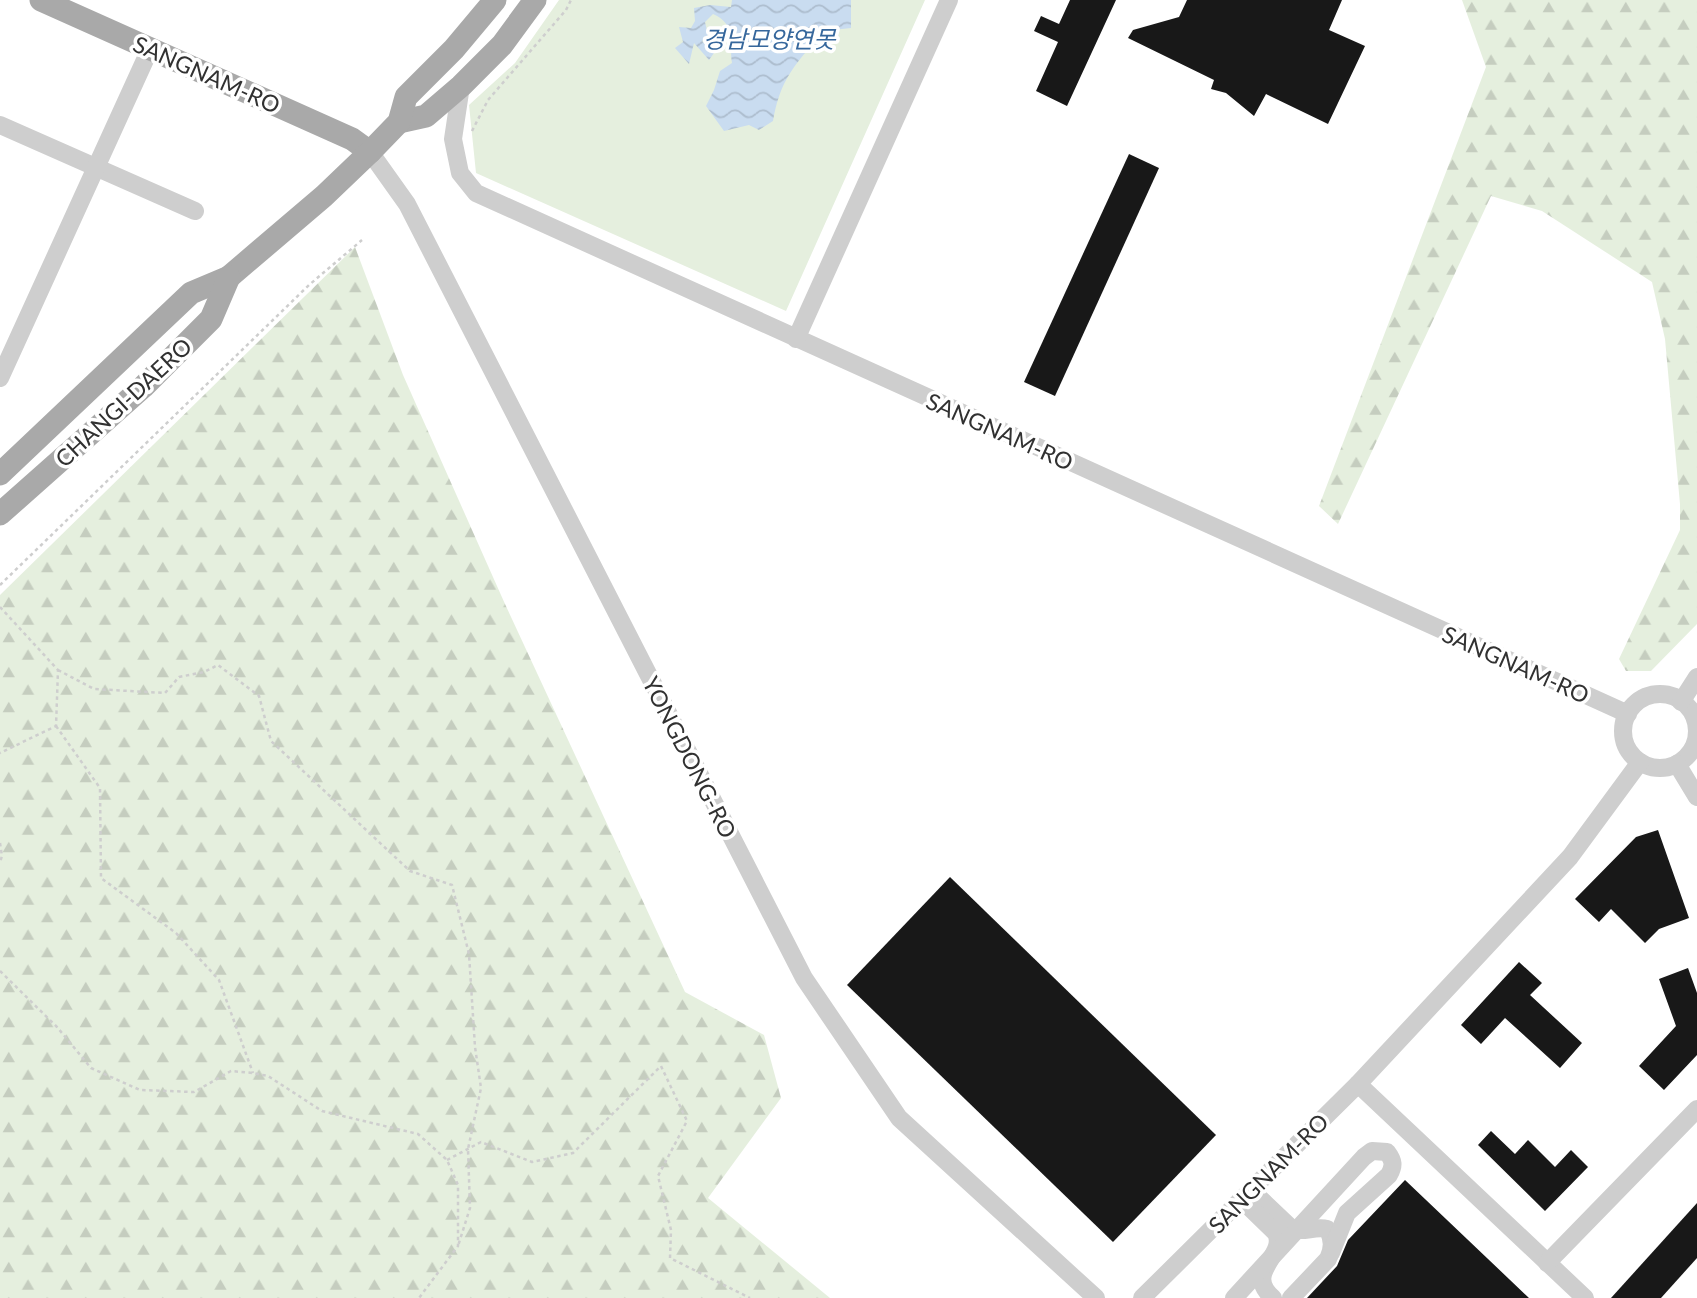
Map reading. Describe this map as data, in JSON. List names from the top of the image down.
{
  "streets": {
    "main road": ["SANGNAM-RO", "CHANGI-DAERO"],
    "street": ["YONGDONG-RO"]
  },
  "crossings": [
    ["SANGNAM-RO", "CHANGI-DAERO"],
    ["SANGNAM-RO", "YONGDONG-RO"],
    ["CHANGI-DAERO", "YONGDONG-RO"]
  ],
  "water": ["경남모양연못"]
}
